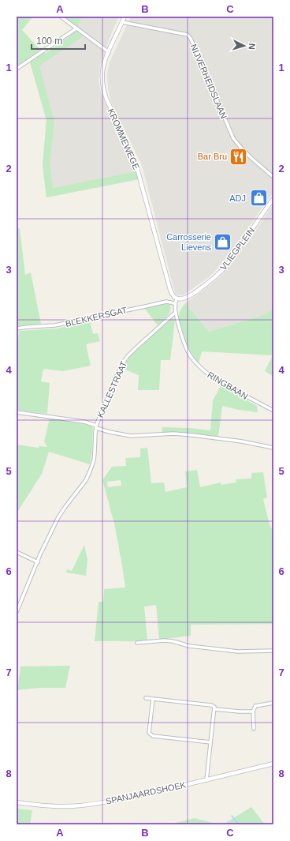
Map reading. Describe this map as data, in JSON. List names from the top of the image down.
{
  "streets": {
    "street": [
      "NIJVERHEIDSLAAN",
      "KROMMEWEGE",
      "VLIEGPLEIN",
      "BLEKKERSGAT",
      "RINGBAAN",
      "KALLESTRAAT",
      "SPANJAARDSHOEK"
    ]
  },
  "crossings": [
    ["NIJVERHEIDSLAAN", "KROMMEWEGE"],
    ["KROMMEWEGE", "VLIEGPLEIN"],
    ["KROMMEWEGE", "RINGBAAN"],
    ["VLIEGPLEIN", "RINGBAAN"],
    ["BLEKKERSGAT", "RINGBAAN"],
    ["RINGBAAN", "KALLESTRAAT"]
  ],
  "places": {
    "restaurant": ["Bar Bru"],
    "shop": ["ADJ", "Carrosserie Lievens"]
  },
  "scale_bar": "100 m",
  "north": "right",
  "grid": {
    "columns": ["A", "B", "C"],
    "rows": [
      "1",
      "2",
      "3",
      "4",
      "5",
      "6",
      "7",
      "8"
    ]
  }
}
